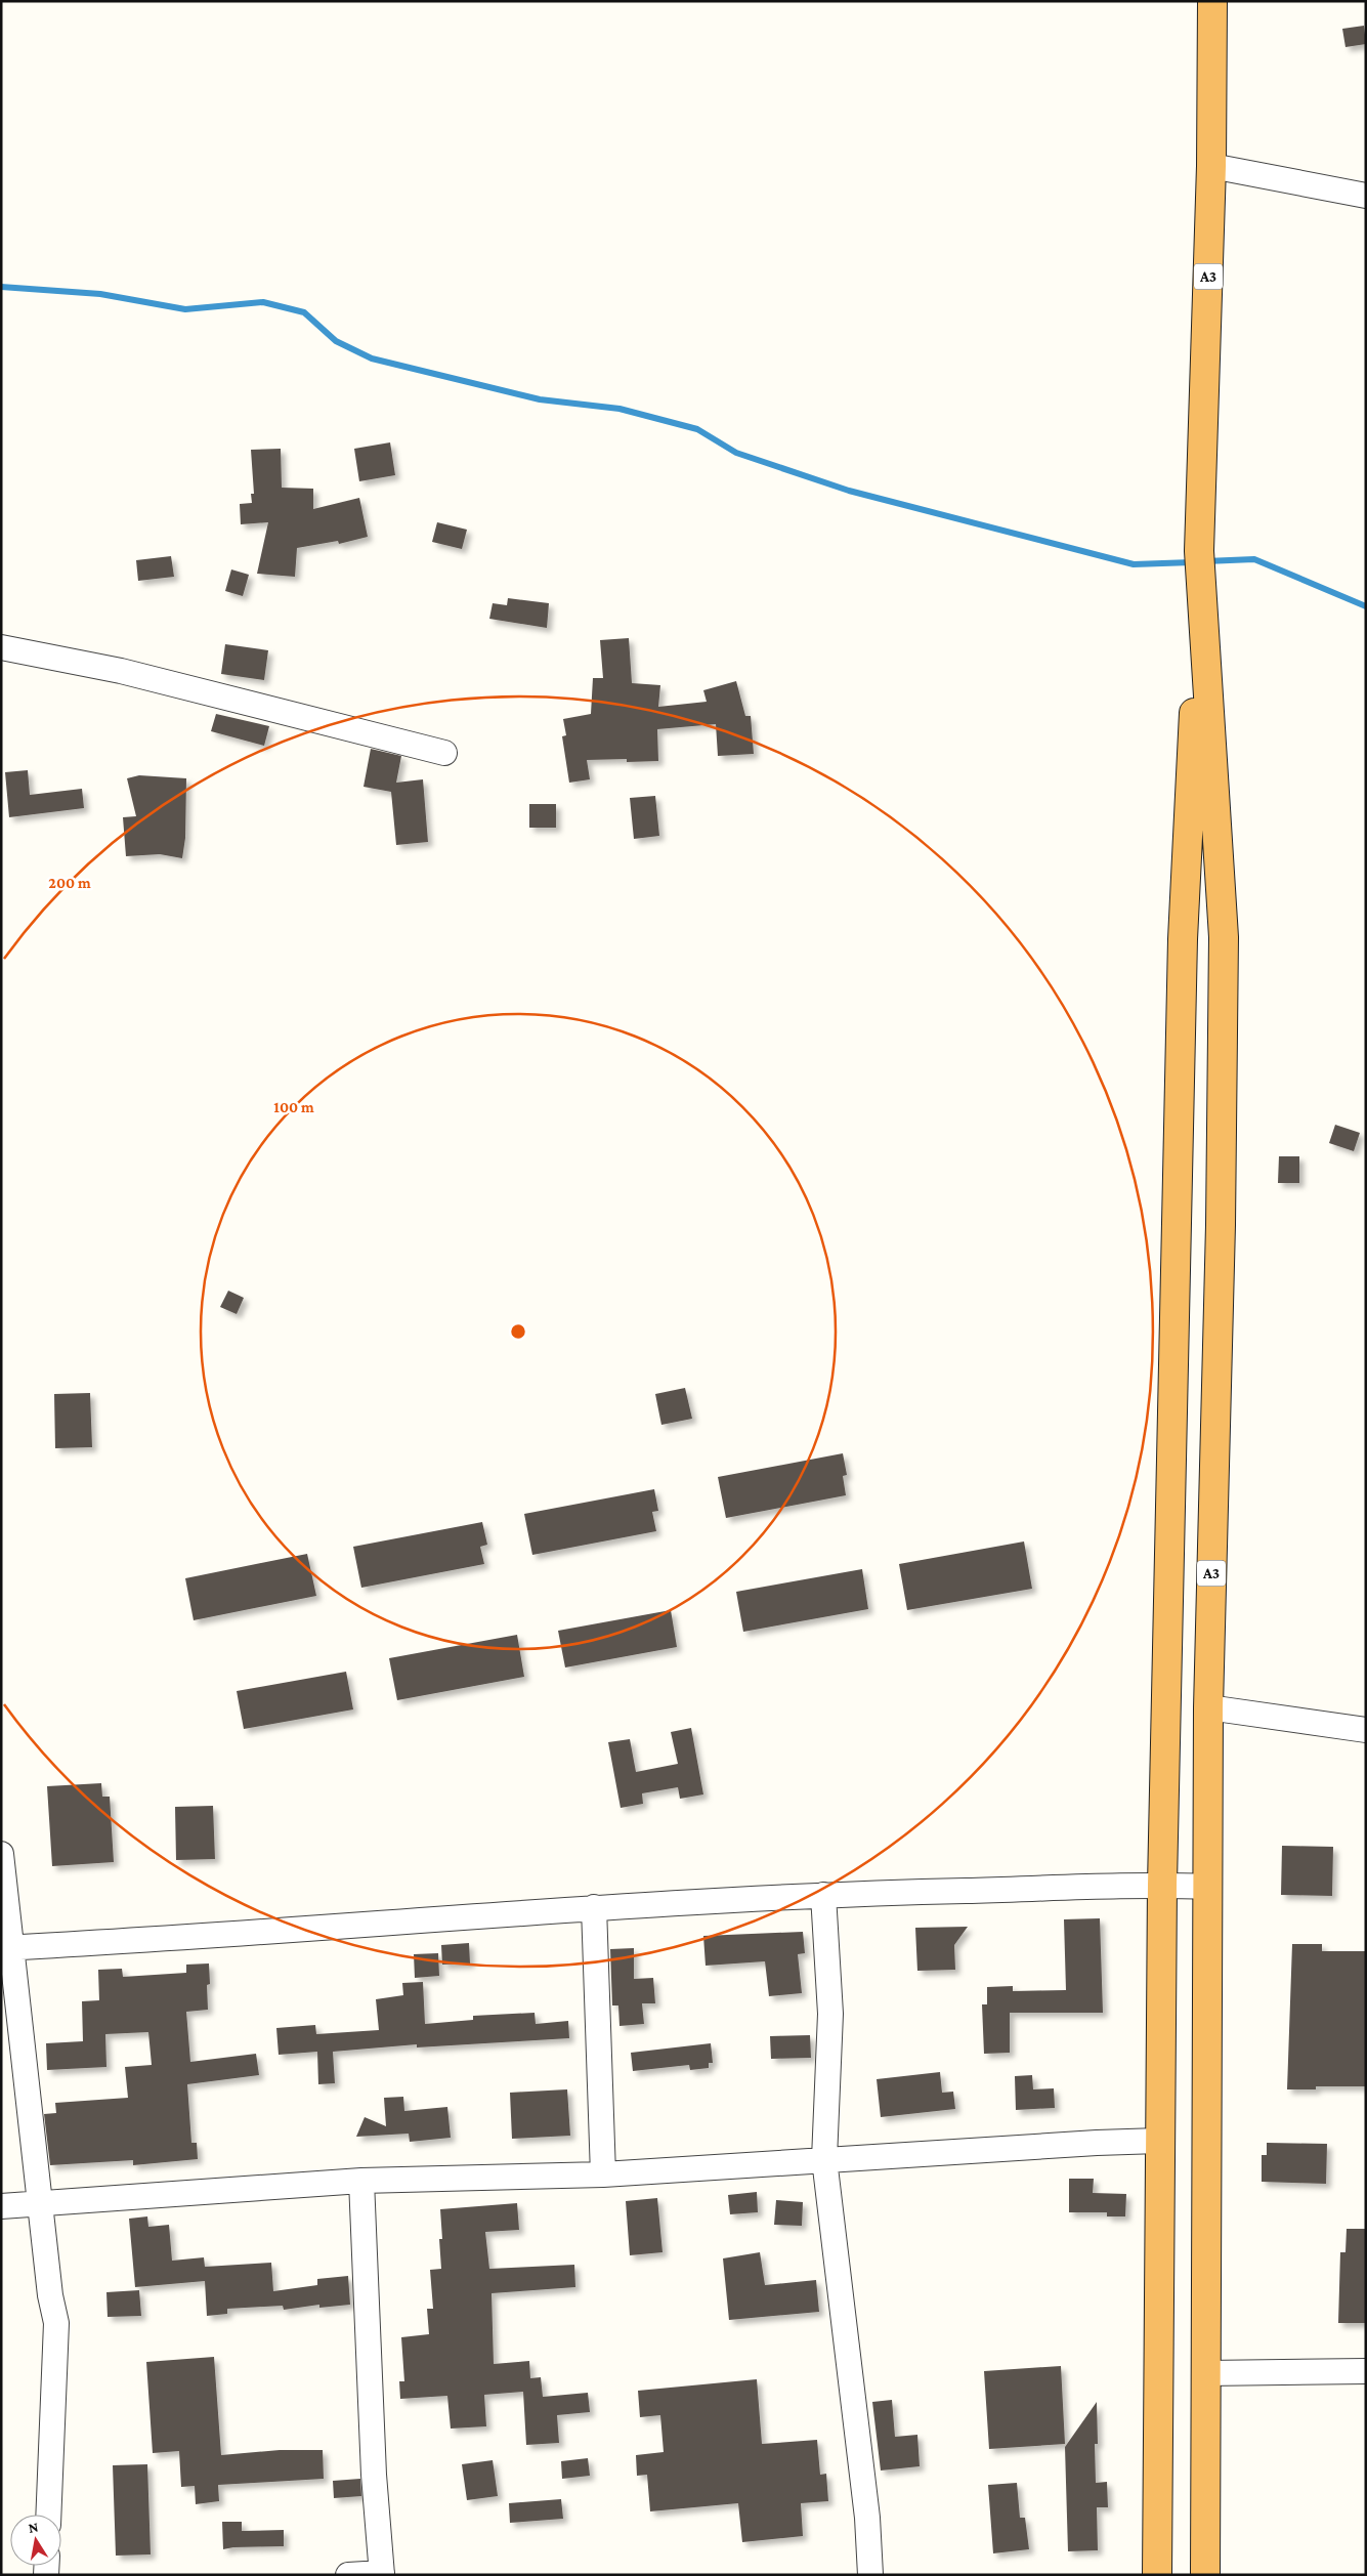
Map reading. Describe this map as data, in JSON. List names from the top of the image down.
{
  "streets": {
    "highway": ["A3"]
  },
  "north": "top",
  "rings": ["200 m", "100 m"]
}
